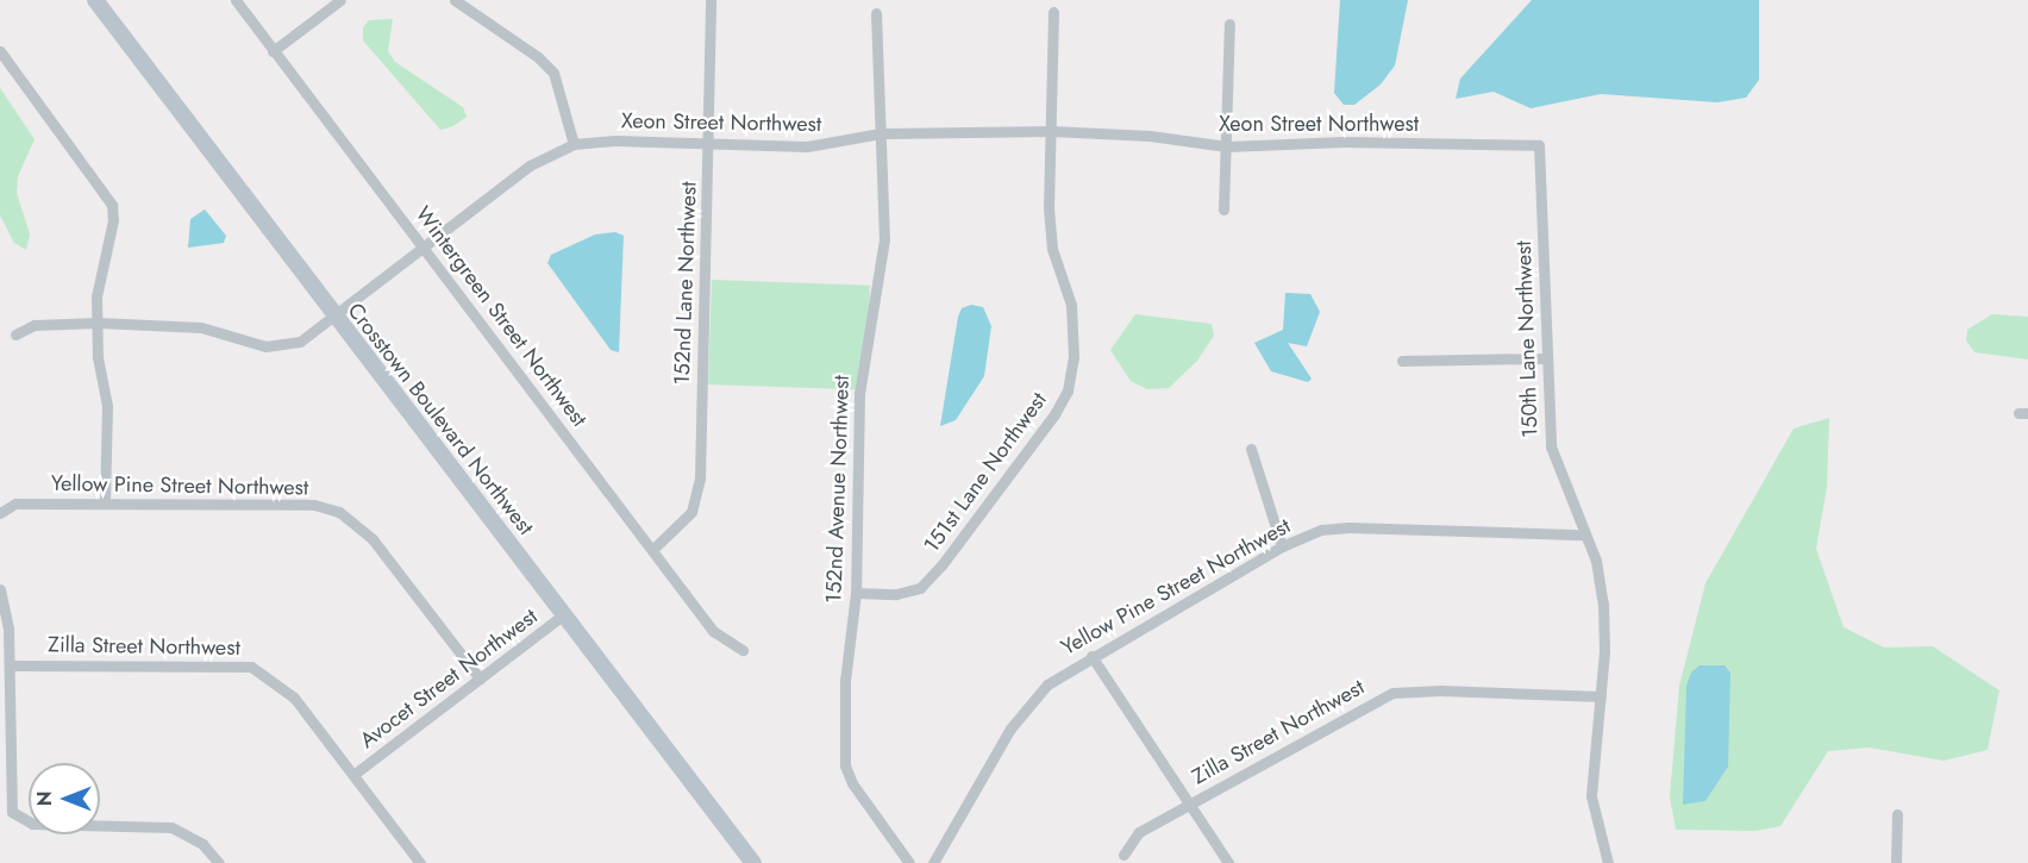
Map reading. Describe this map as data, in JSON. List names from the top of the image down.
{
  "streets": {
    "street": [
      "Xeon Street Northwest",
      "152nd Lane Northwest",
      "Wintergreen Street Northwest",
      "150th Lane Northwest",
      "Crosstown Boulevard Northwest",
      "151st Lane Northwest",
      "Yellow Pine Street Northwest",
      "152nd Avenue Northwest",
      "Zilla Street Northwest",
      "Avocet Street Northwest"
    ]
  },
  "crossings": [
    ["Xeon Street Northwest", "152nd Lane Northwest"],
    ["Xeon Street Northwest", "Wintergreen Street Northwest"],
    ["Xeon Street Northwest", "150th Lane Northwest"],
    ["Xeon Street Northwest", "Crosstown Boulevard Northwest"],
    ["Xeon Street Northwest", "151st Lane Northwest"],
    ["Xeon Street Northwest", "152nd Avenue Northwest"],
    ["152nd Lane Northwest", "Wintergreen Street Northwest"],
    ["150th Lane Northwest", "Yellow Pine Street Northwest"],
    ["150th Lane Northwest", "Zilla Street Northwest"],
    ["Crosstown Boulevard Northwest", "Avocet Street Northwest"],
    ["151st Lane Northwest", "152nd Avenue Northwest"],
    ["Yellow Pine Street Northwest", "Avocet Street Northwest"],
    ["Zilla Street Northwest", "Avocet Street Northwest"]
  ],
  "north": "left"
}
